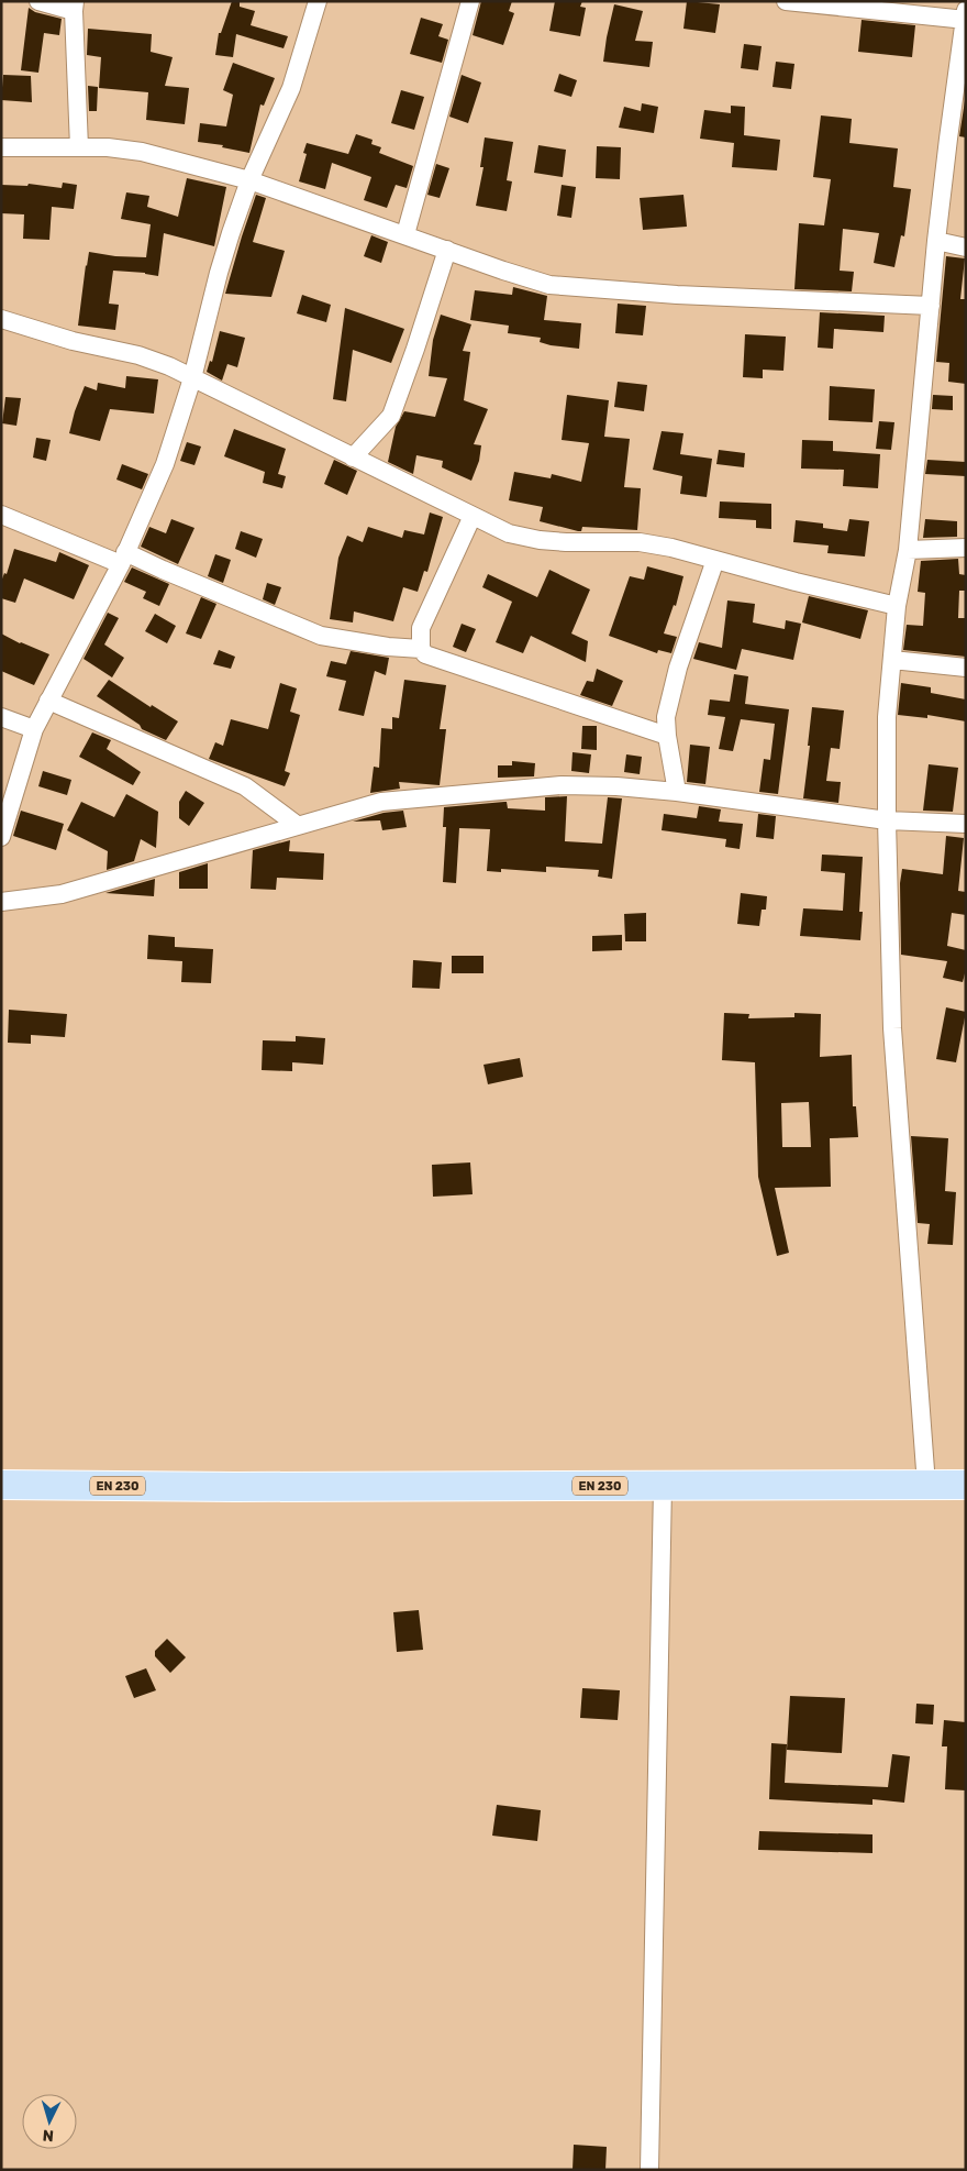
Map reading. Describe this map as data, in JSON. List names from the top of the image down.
{
  "streets": {
    "main road": ["EN 230"]
  },
  "north": "bottom"
}
